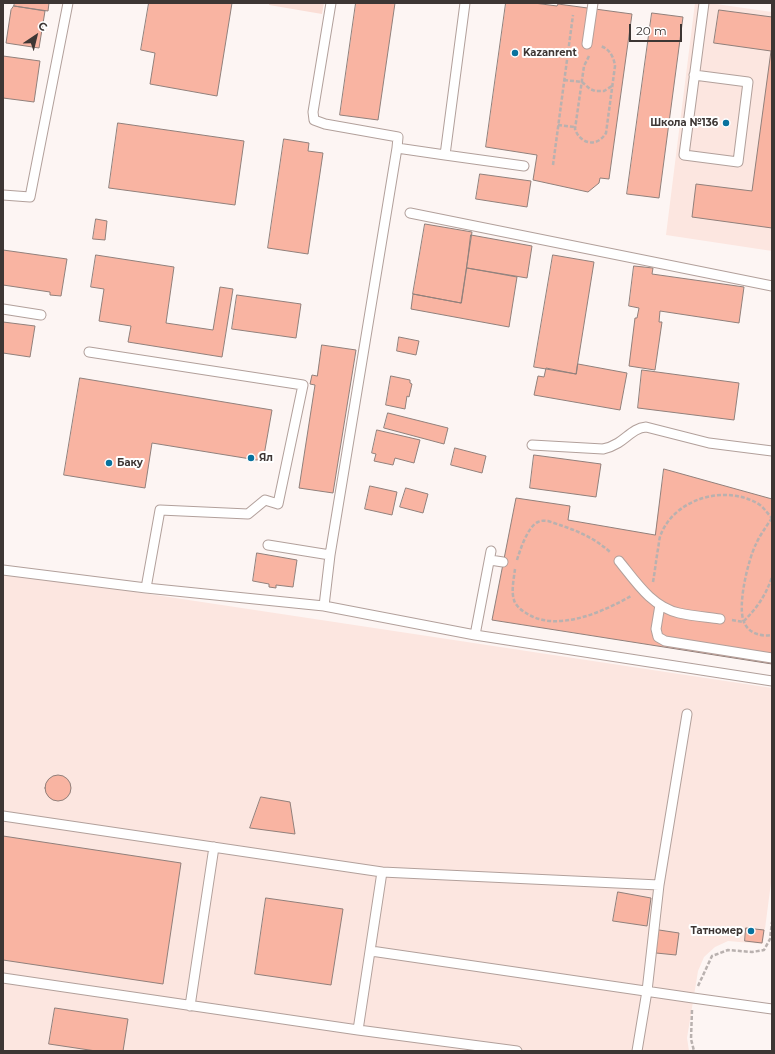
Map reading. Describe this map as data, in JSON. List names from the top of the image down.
{
  "places": [
    "Kazanrent",
    "Школа №136",
    "Ял",
    "Баку",
    "Татномер"
  ],
  "scale_bar": "20 m",
  "north": "top right"
}
